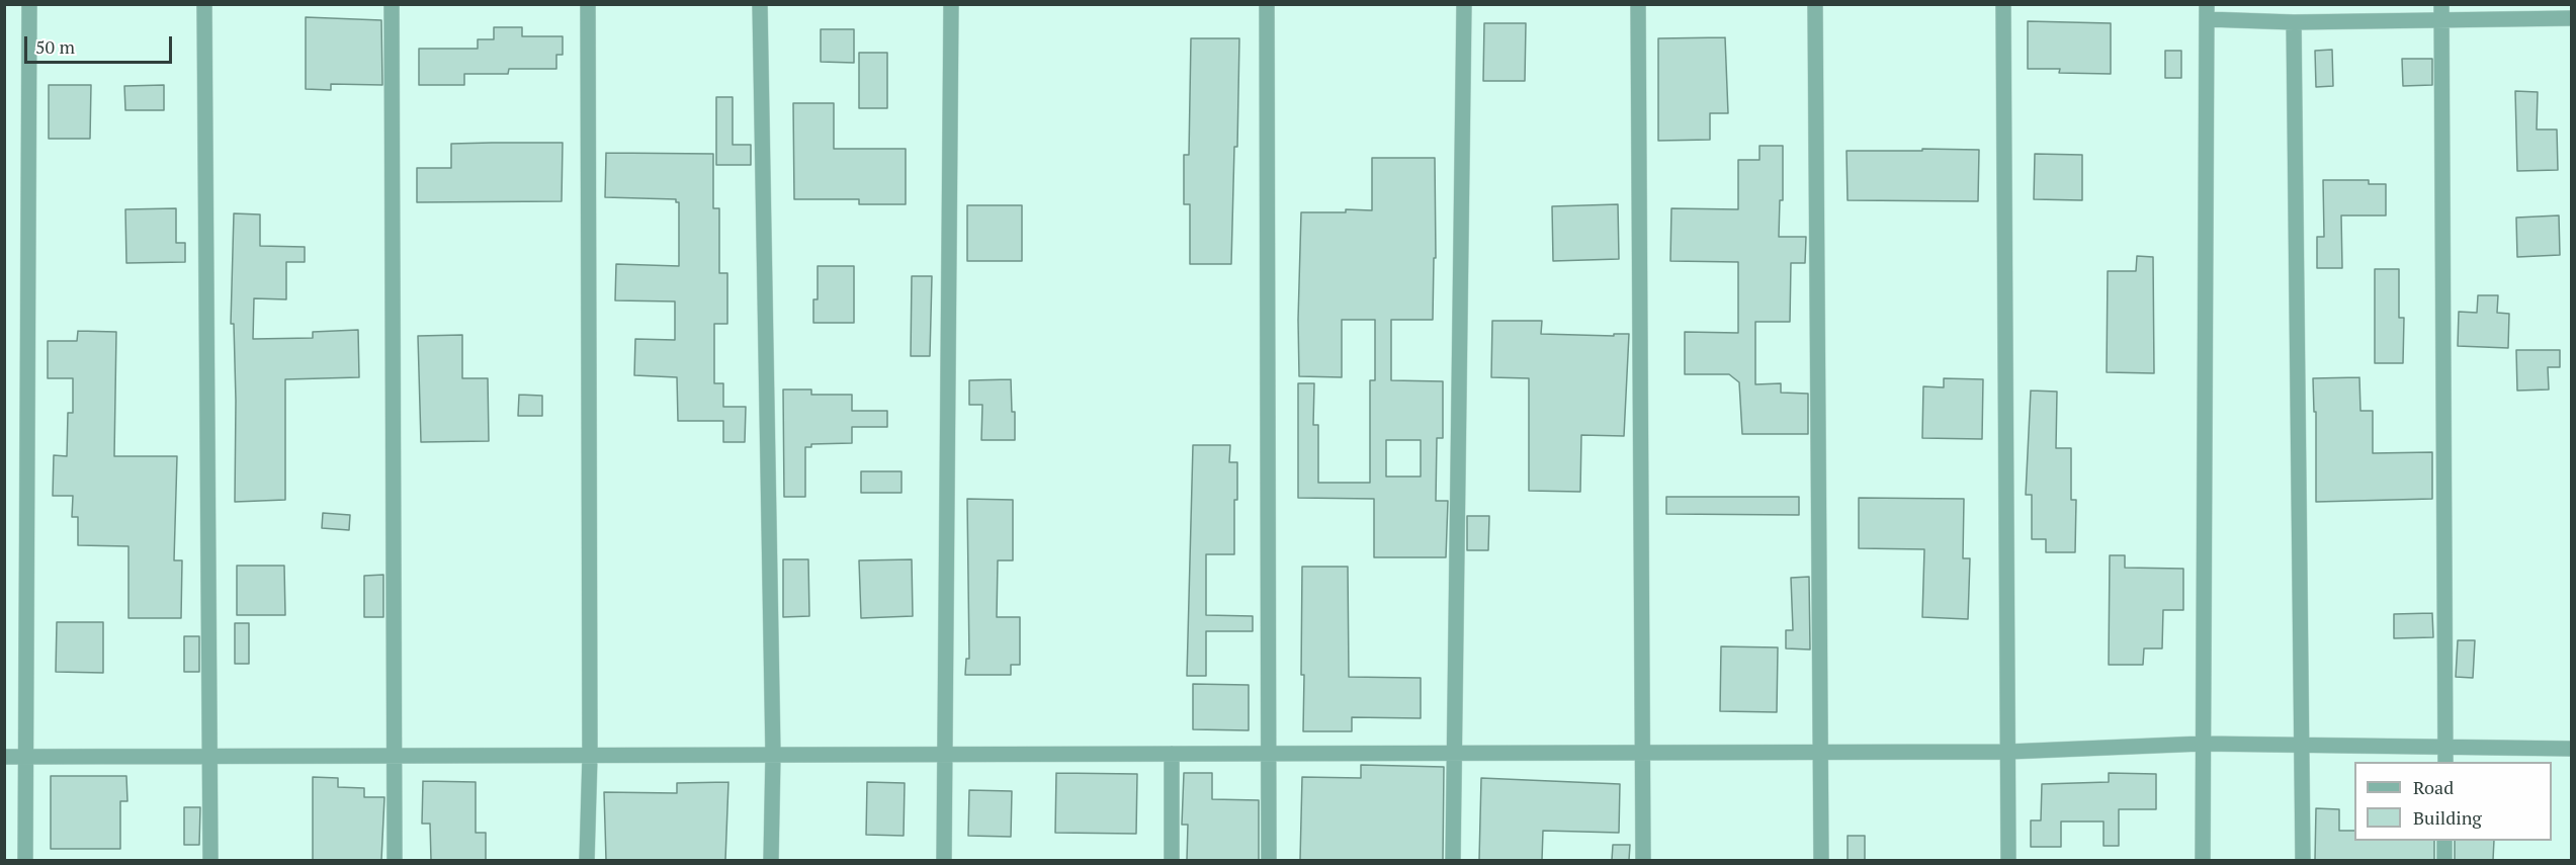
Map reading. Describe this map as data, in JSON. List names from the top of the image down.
{
  "legend": ["Road", "Building"],
  "scale_bar": "50 m"
}
